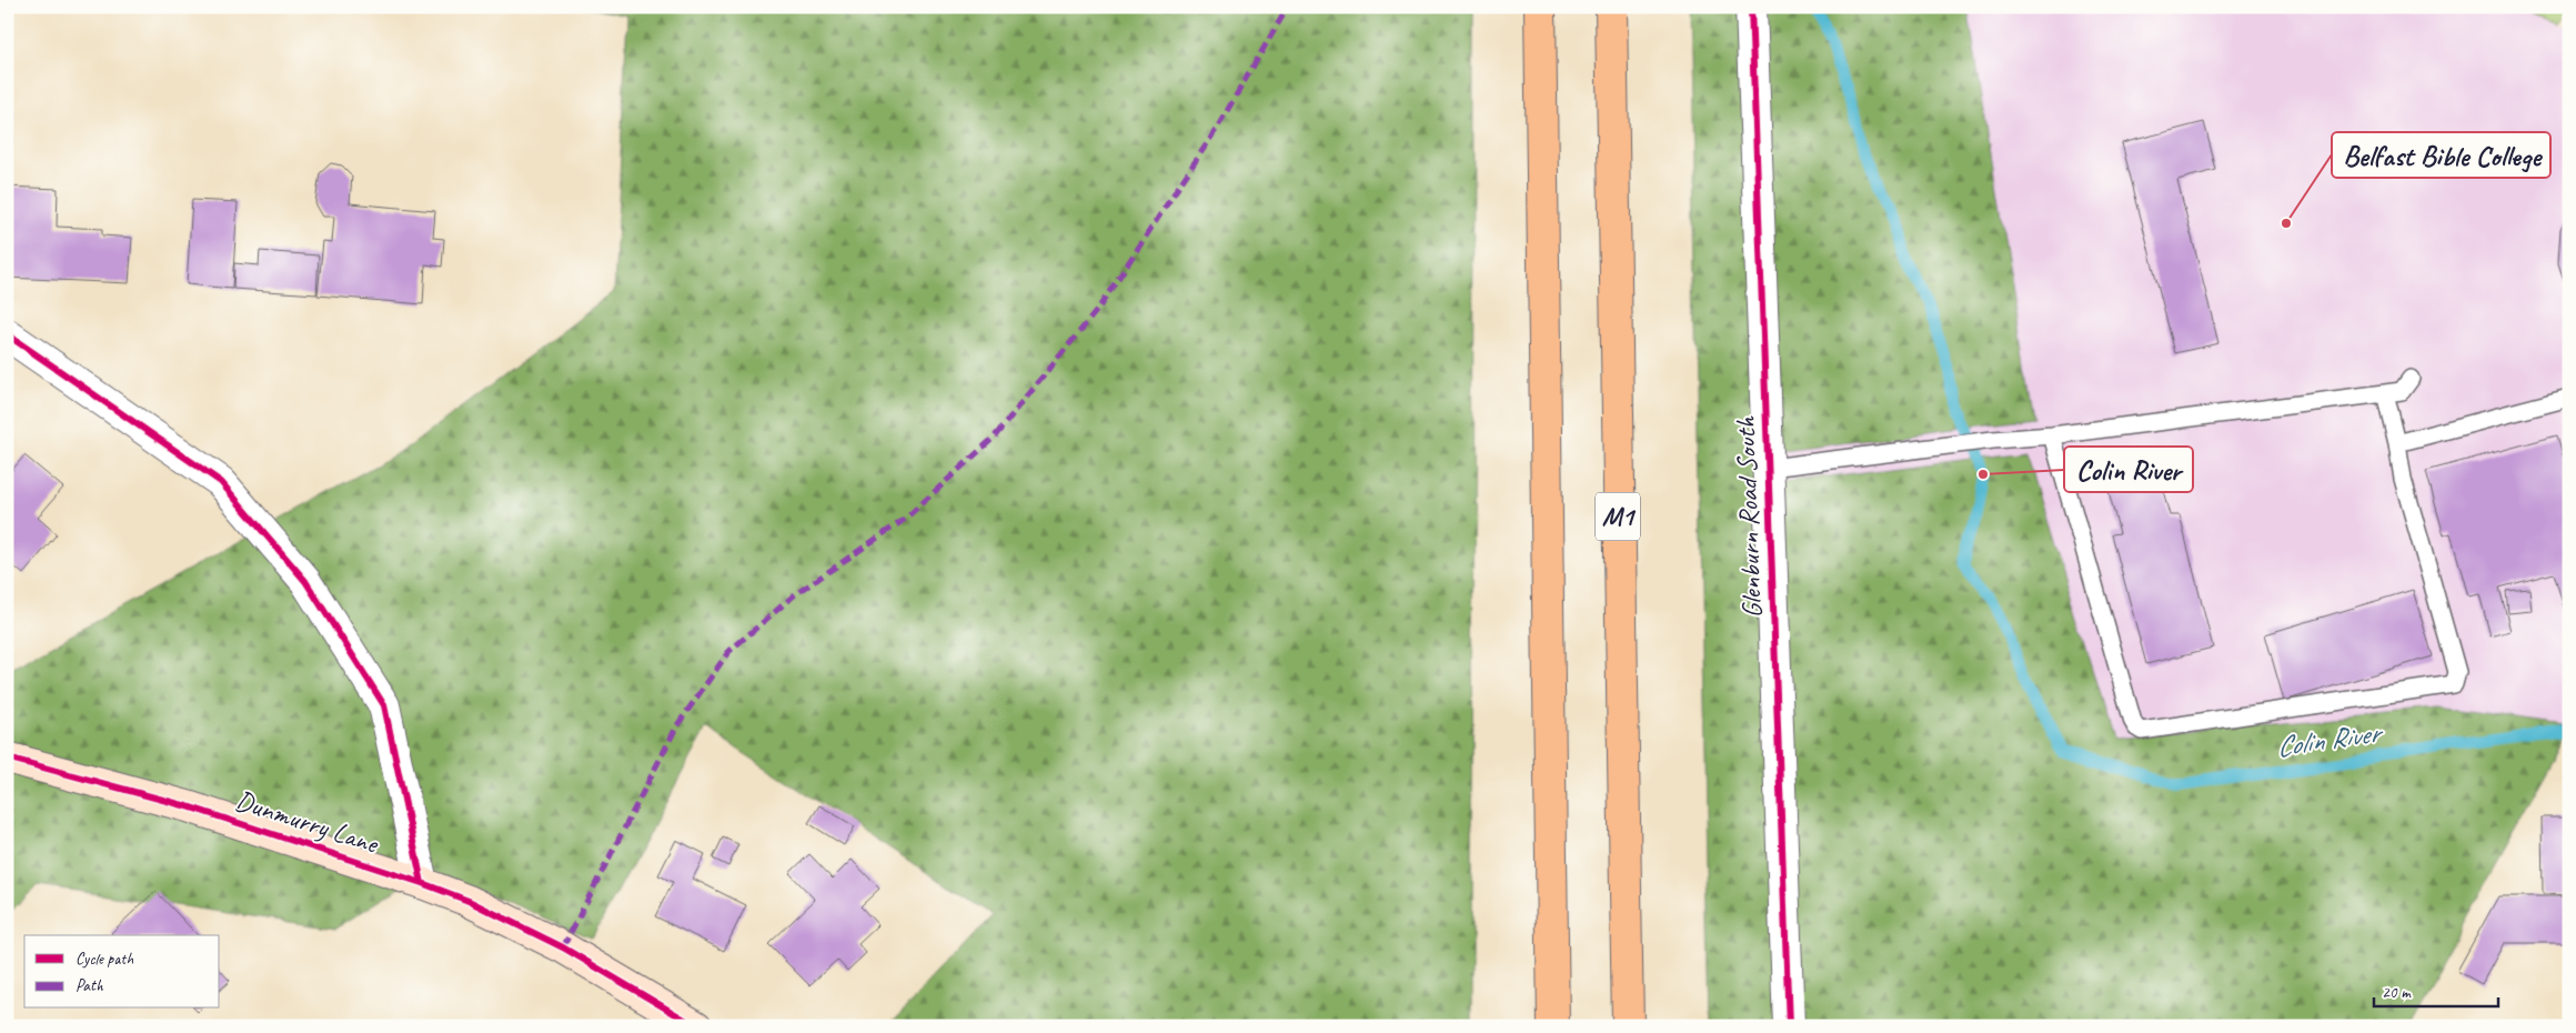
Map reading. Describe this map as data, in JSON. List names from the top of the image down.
{
  "streets": {
    "highway": ["M1"],
    "street": ["Glenburn Road South", "Dunmurry Lane"]
  },
  "water": ["Colin River"],
  "places": ["Belfast Bible College", "Colin River"],
  "legend": ["Cycle path", "Path"],
  "scale_bar": "20 m"
}
